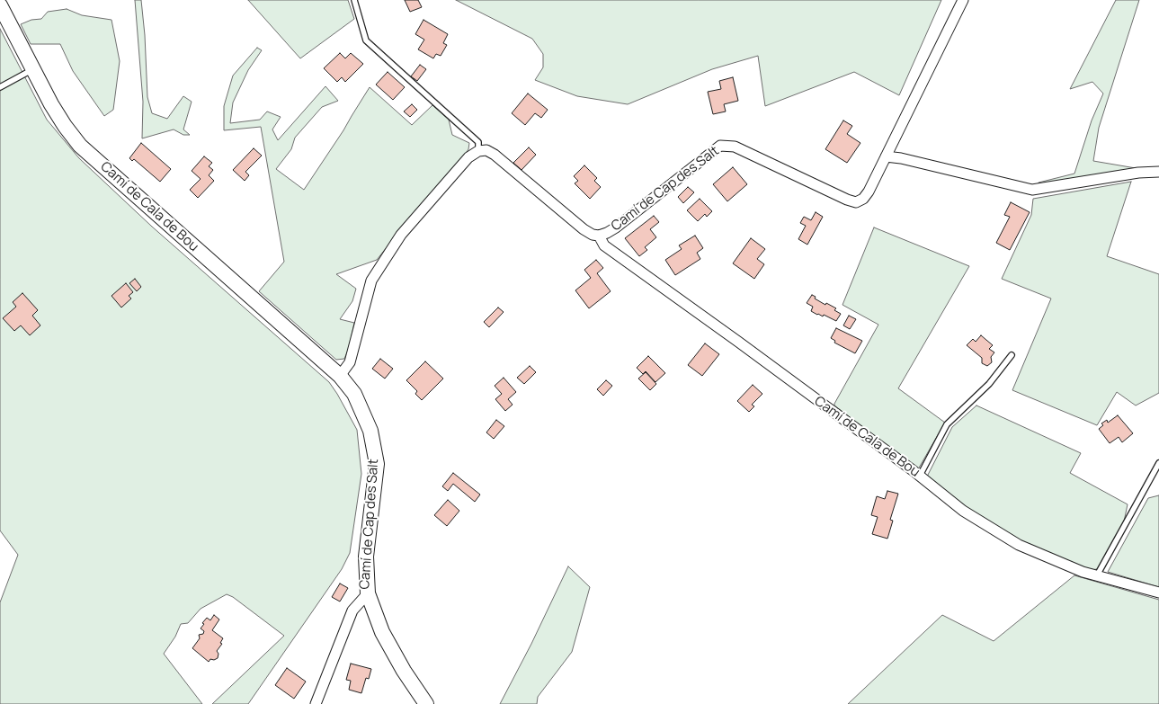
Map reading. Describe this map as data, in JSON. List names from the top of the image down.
{
  "streets": {
    "street": ["Camí de Cap des Salt", "Camí de Cala de Bou"]
  },
  "crossings": [
    ["Camí de Cap des Salt", "Camí de Cala de Bou"]
  ]
}
